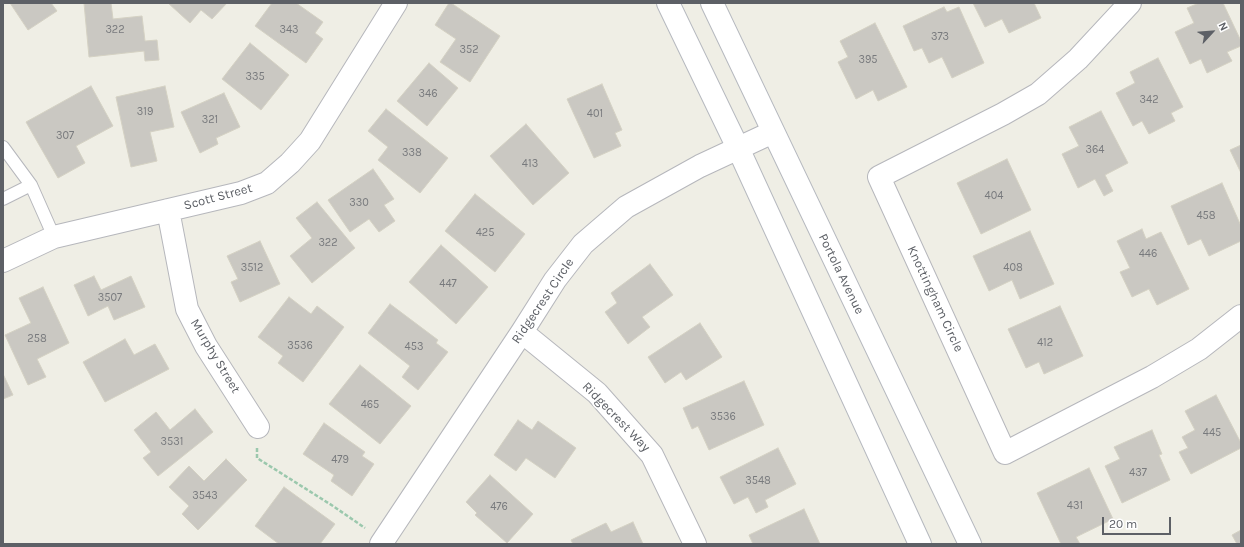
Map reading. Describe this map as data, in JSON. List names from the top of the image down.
{
  "streets": {
    "street": [
      "Scott Street",
      "Portola Avenue",
      "Knottingham Circle",
      "Ridgecrest Circle",
      "Murphy Street",
      "Ridgecrest Way"
    ]
  },
  "crossings": [
    ["Scott Street", "Murphy Street"],
    ["Portola Avenue", "Ridgecrest Circle"],
    ["Ridgecrest Circle", "Ridgecrest Way"]
  ],
  "house_numbers": [
    "322",
    "343",
    "373",
    "352",
    "395",
    "335",
    "346",
    "342",
    "319",
    "401",
    "321",
    "307",
    "364",
    "338",
    "413",
    "404",
    "330",
    "458",
    "425",
    "322",
    "446",
    "3512",
    "408",
    "447",
    "3507",
    "258",
    "412",
    "3536",
    "453",
    "465",
    "3536",
    "445",
    "3531",
    "479",
    "437",
    "3548",
    "3543",
    "431",
    "476"
  ],
  "scale_bar": "20 m",
  "north": "top right"
}
